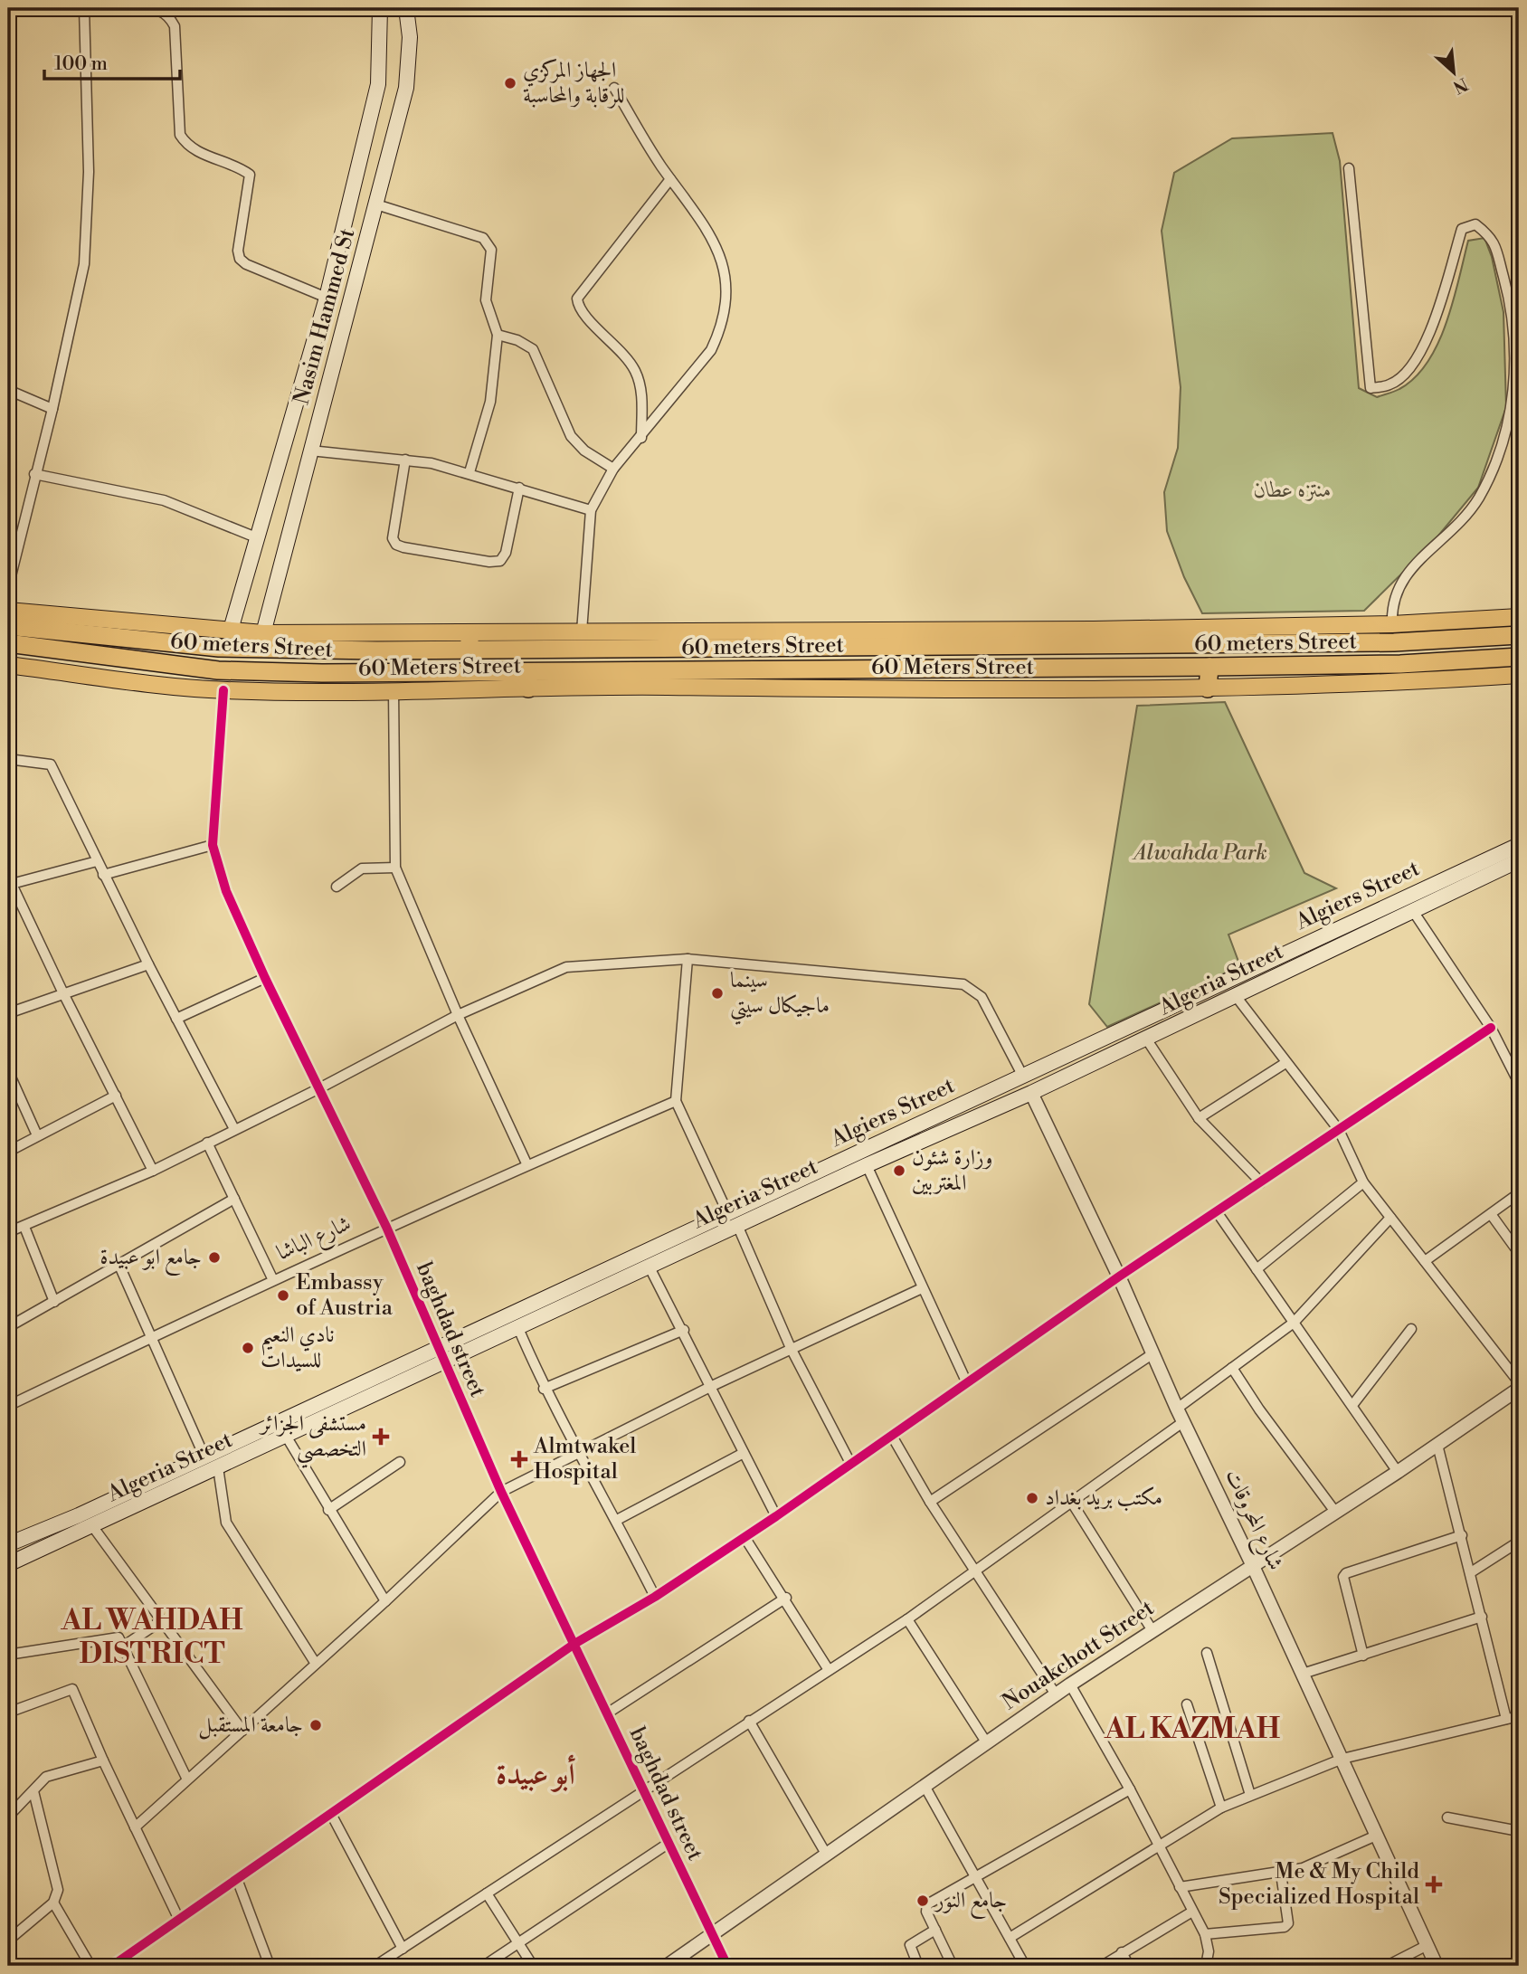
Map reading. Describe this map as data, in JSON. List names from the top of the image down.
{
  "streets": {
    "highway": ["60 meters Street"],
    "main road": [
      "Nasim Hammed St",
      "60 Meters Street",
      "Algiers Street",
      "Algeria Street"
    ],
    "street": [
      "شارع الباشا",
      "baghdad street",
      "شارع المحروقات",
      "Nouakchott Street"
    ]
  },
  "crossings": [
    ["Nasim Hammed St", "60 Meters Street"],
    ["60 meters Street", "60 Meters Street"],
    ["60 Meters Street", "baghdad street"],
    ["Algiers Street", "Algeria Street"],
    ["Algiers Street", "baghdad street"],
    ["Algeria Street", "baghdad street"],
    ["Algeria Street", "شارع المحروقات"],
    ["شارع الباشا", "baghdad street"],
    ["baghdad street", "Nouakchott Street"],
    ["شارع المحروقات", "Nouakchott Street"]
  ],
  "districts": ["AL WAHDAH DISTRICT", "AL KAZMAH", "أبو عبيدة"],
  "parks": ["منتزه عطان", "Alwahda Park"],
  "places": {
    "other": [
      "الجهاز المركزي للرقابة والمحاسبة",
      "سينما ماجيكال سيتي",
      "وزارة شئون المغتربين",
      "جامع ابو عبيدة",
      "Embassy of Austria",
      "نادي النعيم للسيدات",
      "مكتب بريد بغداد",
      "جامعة المستقبل",
      "جامع النور"
    ],
    "health": ["مستشفى الجزائر التخصصي", "Almtwakel Hospital", "Me & My Child Specialized Hospital"]
  },
  "scale_bar": "100 m",
  "north": "bottom right"
}
